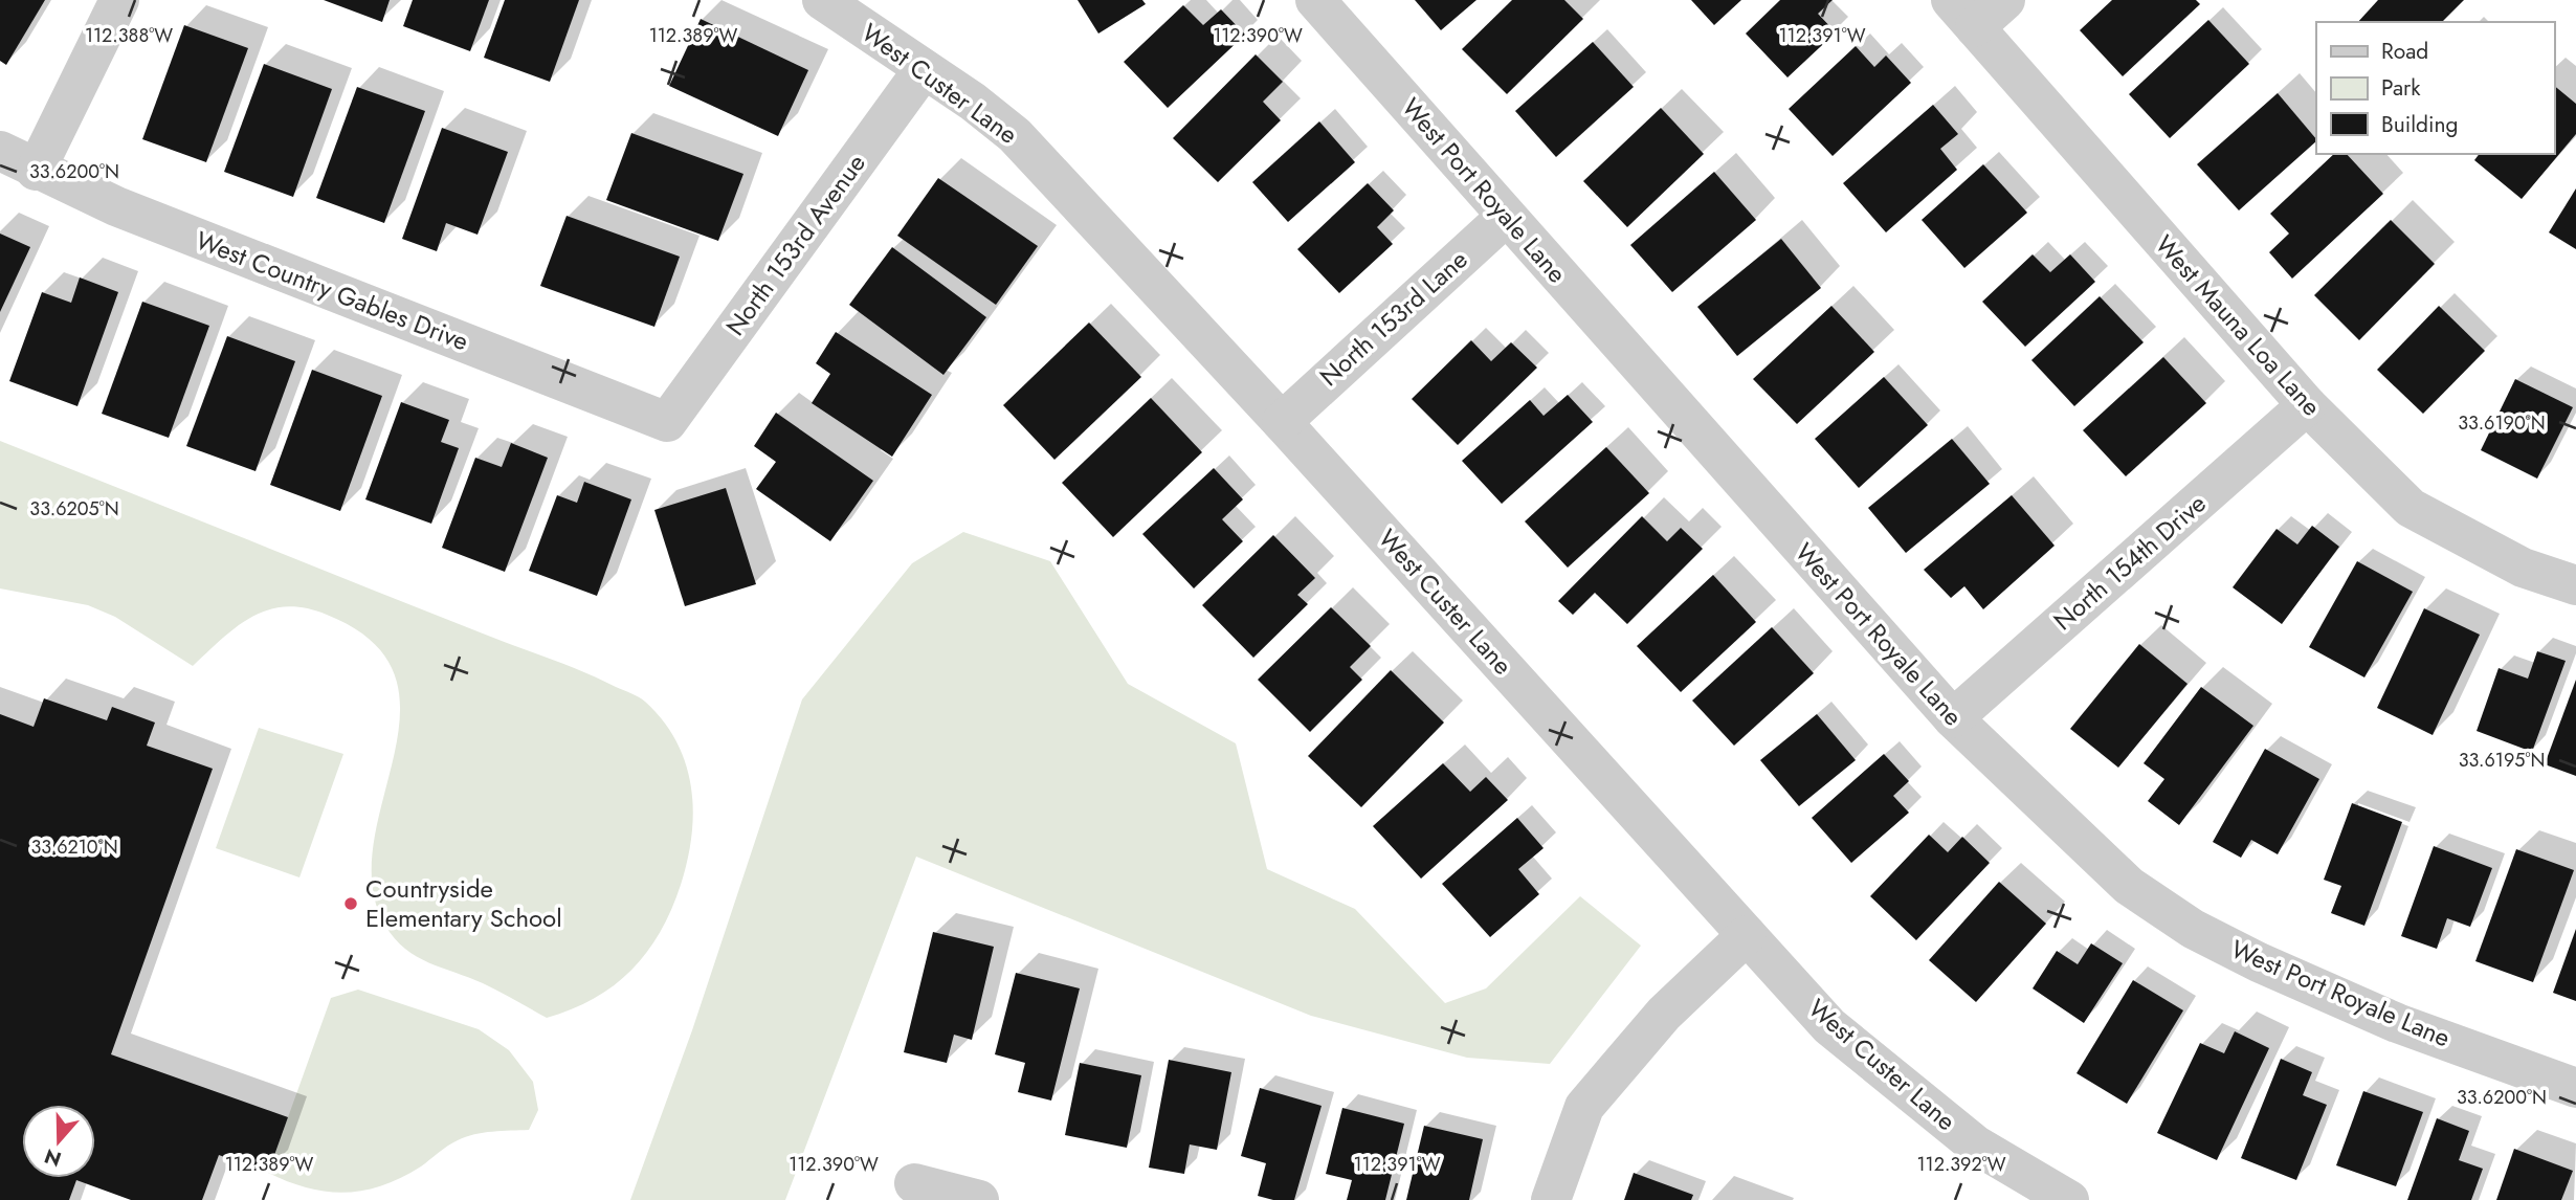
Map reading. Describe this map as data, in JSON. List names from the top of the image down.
{
  "streets": {
    "street": [
      "West Custer Lane",
      "West Port Royale Lane",
      "North 153rd Avenue",
      "West Country Gables Drive",
      "North 153rd Lane",
      "West Mauna Loa Lane",
      "North 154th Drive"
    ]
  },
  "crossings": [
    ["West Custer Lane", "North 153rd Avenue"],
    ["West Custer Lane", "North 153rd Lane"],
    ["West Port Royale Lane", "North 153rd Lane"],
    ["West Port Royale Lane", "North 154th Drive"],
    ["North 153rd Avenue", "West Country Gables Drive"],
    ["West Mauna Loa Lane", "North 154th Drive"]
  ],
  "places": ["Countryside Elementary School"],
  "legend": ["Road", "Park", "Building"],
  "north": "bottom",
  "coordinates": [
    "112.390°W",
    "112.391°W",
    "112.388°W",
    "112.389°W",
    "33.6200°N",
    "33.6190°N",
    "33.6205°N",
    "33.6195°N",
    "33.6210°N",
    "112.392°W"
  ]
}
